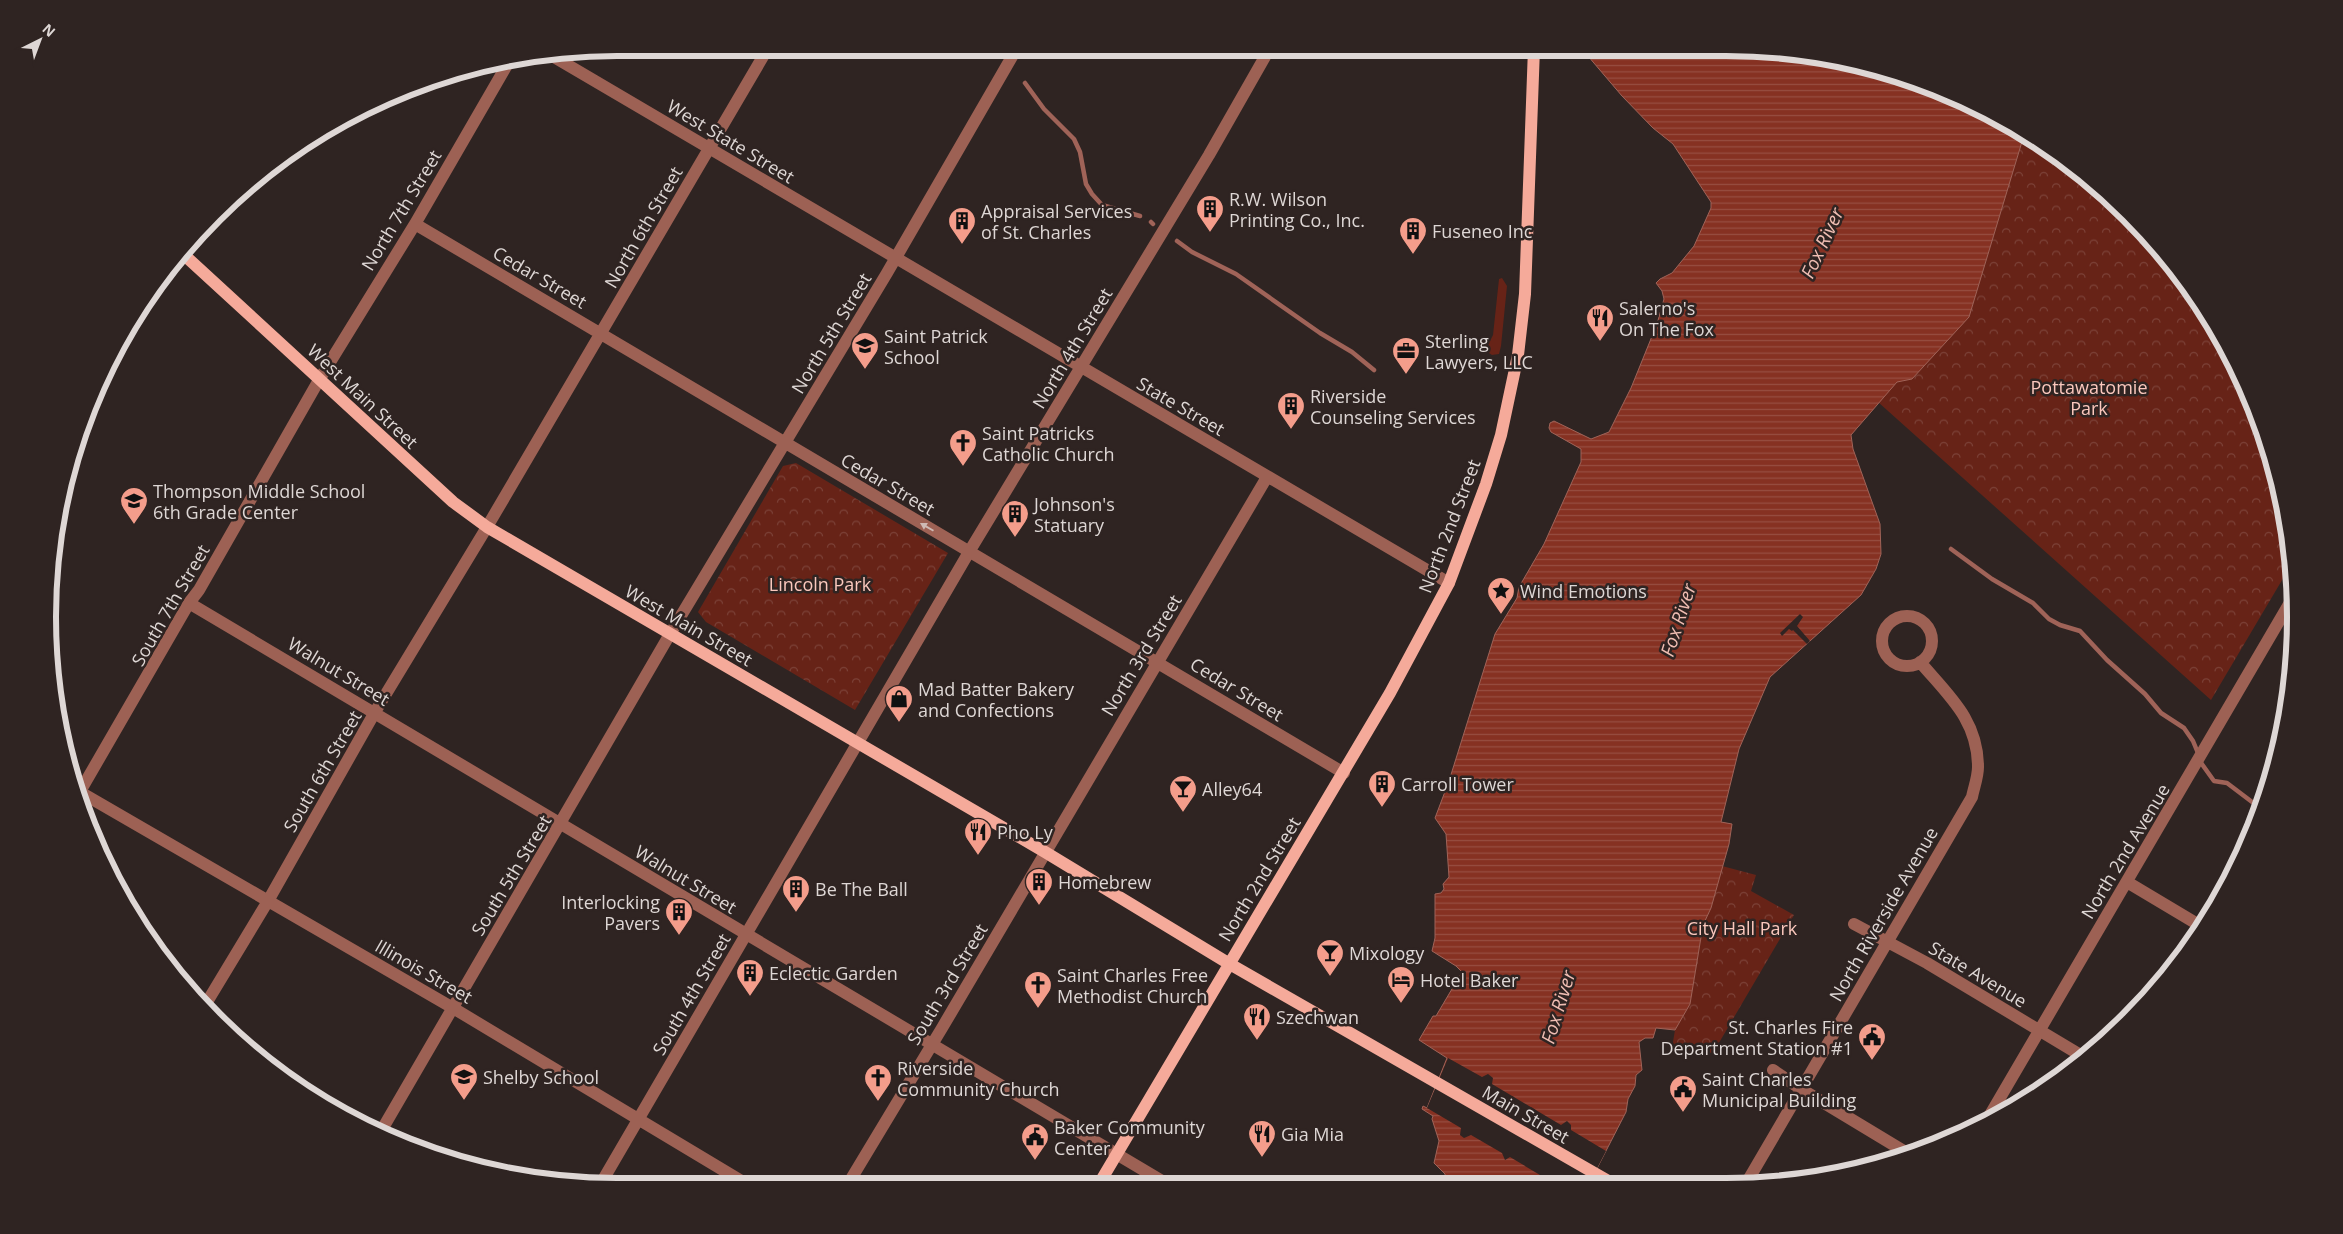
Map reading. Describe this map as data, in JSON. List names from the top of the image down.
{
  "streets": {
    "main road": ["West Main Street", "North 2nd Street", "Main Street"],
    "street": [
      "West State Street",
      "North 7th Street",
      "North 6th Street",
      "Cedar Street",
      "North 5th Street",
      "North 4th Street",
      "State Street",
      "South 7th Street",
      "North 3rd Street",
      "Walnut Street",
      "South 6th Street",
      "North 2nd Avenue",
      "South 5th Street",
      "North Riverside Avenue",
      "Illinois Street",
      "State Avenue",
      "South 3rd Street",
      "South 4th Street"
    ]
  },
  "crossings": [
    ["West State Street", "North 6th Street"],
    ["West State Street", "North 5th Street"],
    ["West State Street", "State Street"],
    ["North 7th Street", "Cedar Street"],
    ["North 7th Street", "West Main Street"],
    ["North 7th Street", "South 7th Street"],
    ["North 6th Street", "Cedar Street"],
    ["North 6th Street", "West Main Street"],
    ["North 6th Street", "South 6th Street"],
    ["Cedar Street", "North 5th Street"],
    ["Cedar Street", "North 4th Street"],
    ["Cedar Street", "North 2nd Street"],
    ["Cedar Street", "North 3rd Street"],
    ["North 5th Street", "West Main Street"],
    ["North 5th Street", "State Street"],
    ["North 5th Street", "South 5th Street"],
    ["North 4th Street", "West Main Street"],
    ["North 4th Street", "State Street"],
    ["North 4th Street", "South 4th Street"],
    ["West Main Street", "North 2nd Street"],
    ["West Main Street", "South 7th Street"],
    ["West Main Street", "North 3rd Street"],
    ["West Main Street", "South 6th Street"],
    ["West Main Street", "South 5th Street"],
    ["West Main Street", "South 3rd Street"],
    ["West Main Street", "South 4th Street"],
    ["West Main Street", "Main Street"],
    ["State Street", "North 2nd Street"],
    ["State Street", "North 3rd Street"],
    ["North 2nd Street", "Walnut Street"],
    ["North 2nd Street", "Main Street"],
    ["South 7th Street", "Walnut Street"],
    ["North 3rd Street", "South 3rd Street"],
    ["Walnut Street", "South 6th Street"],
    ["Walnut Street", "South 5th Street"],
    ["Walnut Street", "South 3rd Street"],
    ["Walnut Street", "South 4th Street"],
    ["South 6th Street", "Illinois Street"],
    ["North 2nd Avenue", "State Avenue"],
    ["South 5th Street", "Illinois Street"],
    ["North Riverside Avenue", "State Avenue"],
    ["Illinois Street", "South 4th Street"]
  ],
  "water": ["Fox River"],
  "parks": ["Pottawatomie Park", "Lincoln Park", "City Hall Park"],
  "places": {
    "building": [
      "R.W. Wilson Printing Co., Inc.",
      "Appraisal Services of St. Charles",
      "Fuseneo Inc",
      "Riverside Counseling Services",
      "Johnson's Statuary",
      "Carroll Tower",
      "Homebrew",
      "Be The Ball",
      "Interlocking Pavers",
      "Eclectic Garden"
    ],
    "restaurant": [
      "Salerno's On The Fox",
      "Pho Ly",
      "Szechwan",
      "Gia Mia"
    ],
    "school or university": ["Saint Patrick School", "Thompson Middle School 6th Grade Center", "Shelby School"],
    "office": ["Sterling Lawyers, LLC"],
    "church": ["Saint Patricks Catholic Church", "Saint Charles Free Methodist Church", "Riverside Community Church"],
    "place": ["Wind Emotions"],
    "shop": ["Mad Batter Bakery and Confections"],
    "bar": ["Alley64", "Mixology"],
    "hotel": ["Hotel Baker"],
    "public building": ["St. Charles Fire Department Station #1", "Saint Charles Municipal Building", "Baker Community Center"]
  },
  "north": "top right"
}
